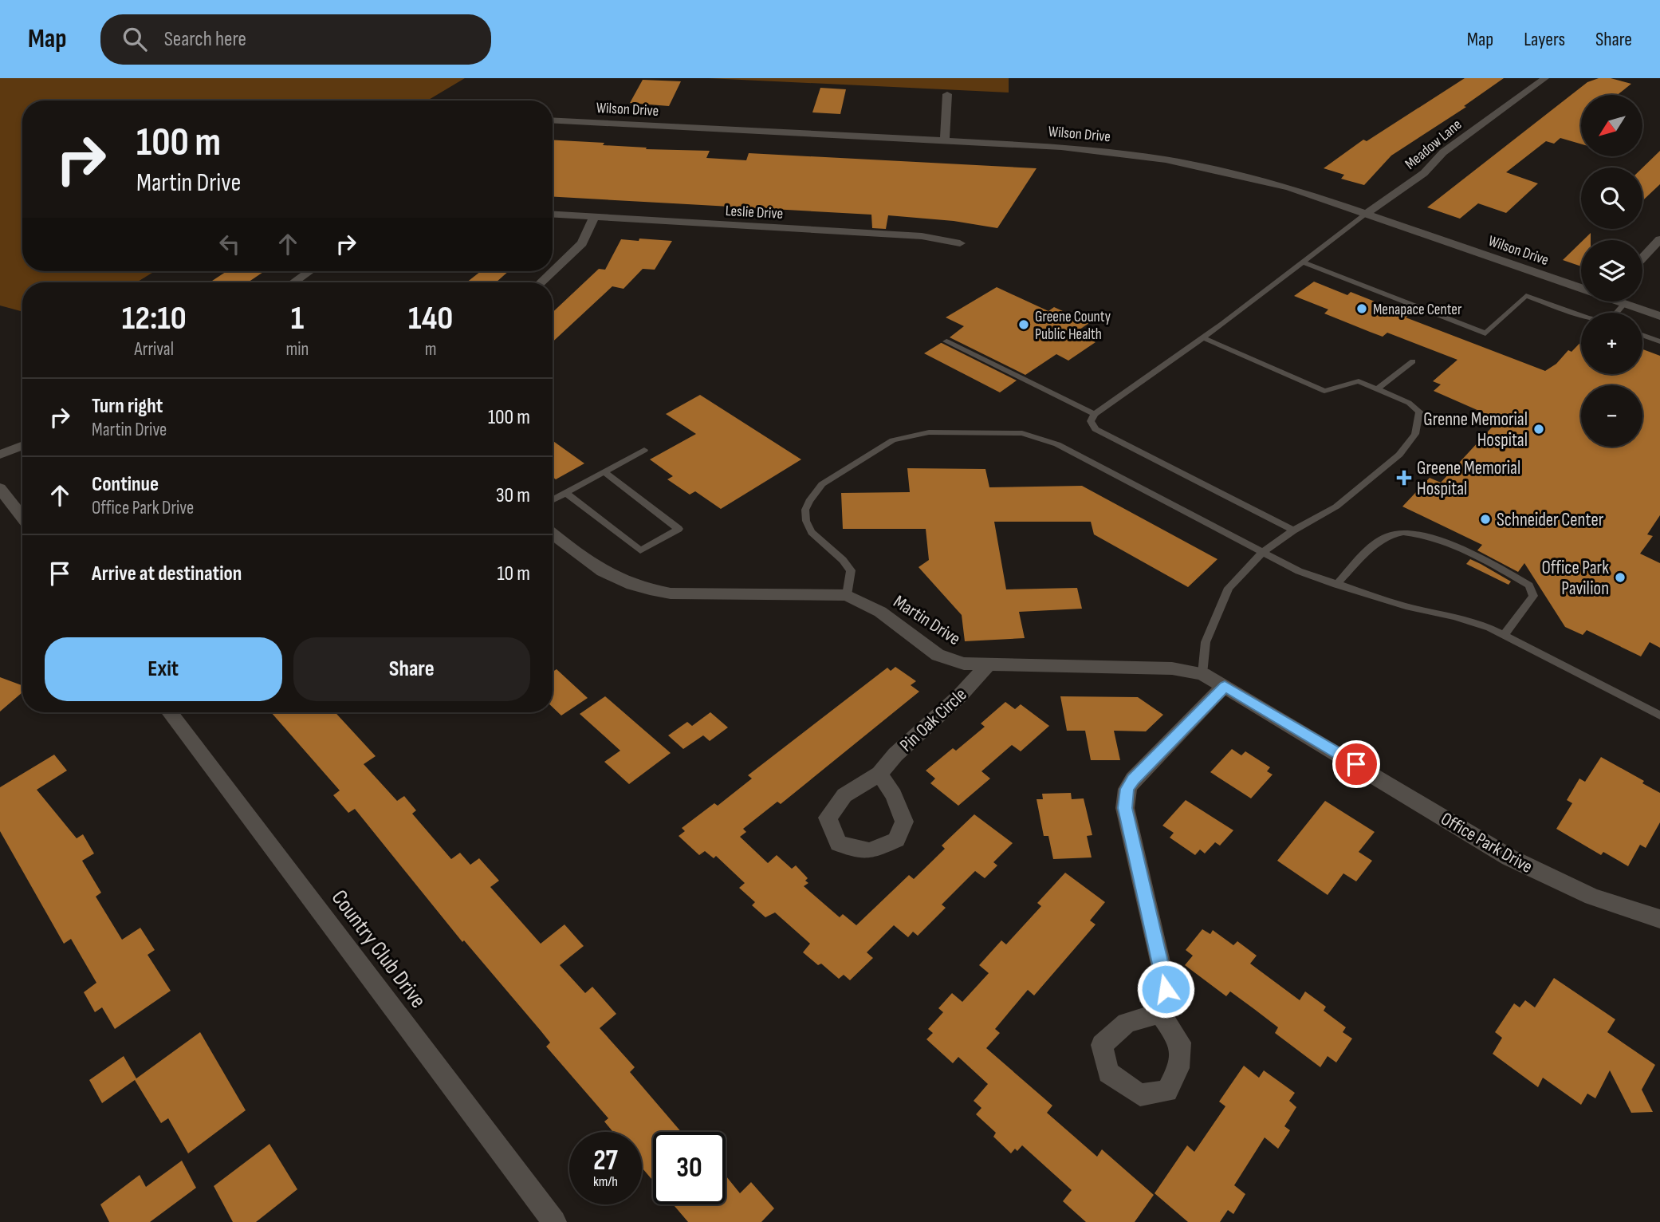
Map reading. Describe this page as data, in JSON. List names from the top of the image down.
{
  "streets": {
    "street": [
      "Wilson Drive",
      "Meadow Lane",
      "Leslie Drive",
      "Martin Drive",
      "Pin Oak Circle",
      "Office Park Drive",
      "Country Club Drive"
    ]
  },
  "crossings": [
    ["Wilson Drive", "Meadow Lane"],
    ["Martin Drive", "Pin Oak Circle"],
    ["Martin Drive", "Office Park Drive"]
  ],
  "places": {
    "other": [
      "Menapace Center",
      "Greene County Public Health",
      "Grenne Memorial Hospital",
      "Schneider Center",
      "Office Park Pavilion"
    ],
    "health": ["Greene Memorial Hospital"]
  },
  "north": "bottom left",
  "page": {
    "header": "Map",
    "search": "Search here",
    "nav": ["Map", "Layers", "Share"],
    "map_buttons": ["+", "−"],
    "turn": ["100 m", "Martin Drive"],
    "eta": [
      "12:10",
      "Arrival",
      "1",
      "min",
      "140",
      "m"
    ],
    "list": [
      {
        "name": "Turn right",
        "note": "Martin Drive",
        "value": "100 m"
      },
      {
        "name": "Continue",
        "note": "Office Park Drive",
        "value": "30 m"
      },
      {
        "name": "Arrive at destination",
        "value": "10 m"
      }
    ],
    "buttons": ["Exit", "Share"],
    "speed": "27 km/h",
    "limit": "30"
  }
}
